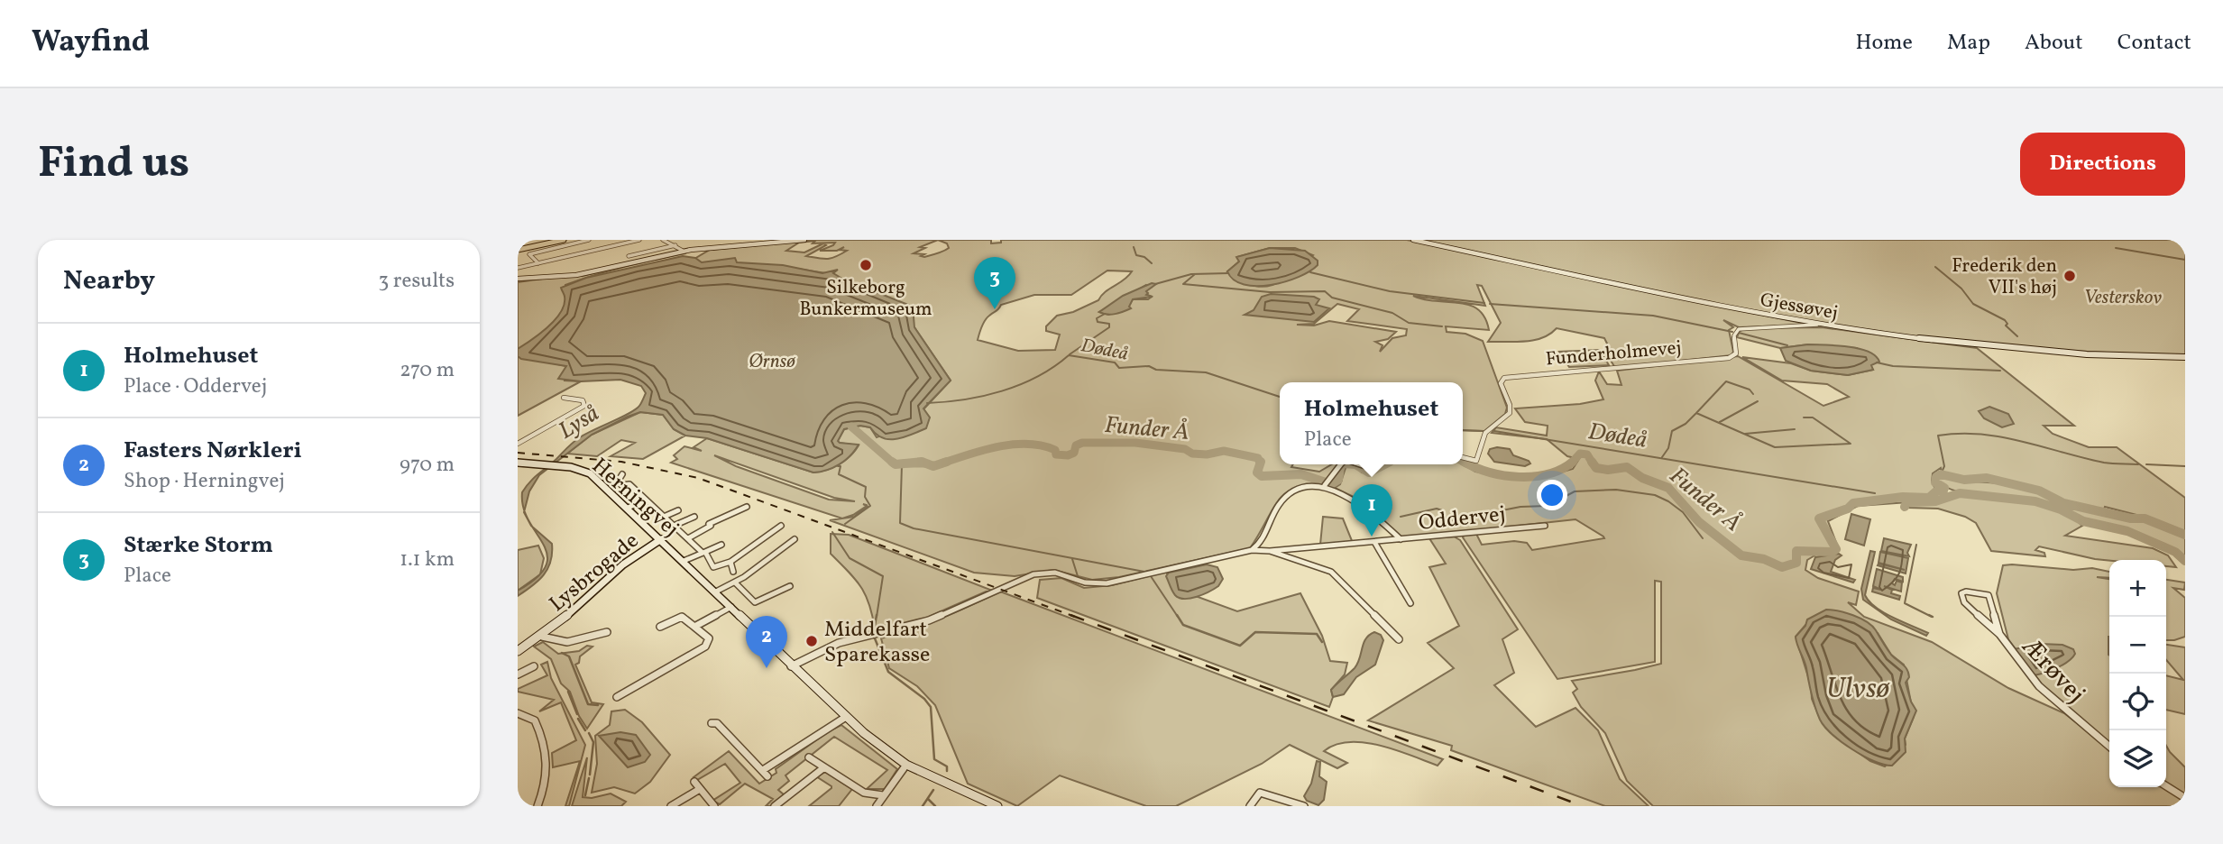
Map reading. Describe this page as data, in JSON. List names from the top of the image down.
{
  "streets": {
    "street": [
      "Gjessøvej",
      "Funderholmevej",
      "Herningvej",
      "Oddervej",
      "Lysbrogade",
      "Ærøvej"
    ]
  },
  "crossings": [
    ["Gjessøvej", "Funderholmevej"],
    ["Herningvej", "Lysbrogade"]
  ],
  "water": [
    "Dødeå",
    "Ørnsø",
    "Lyså",
    "Funder Å",
    "Ulvsø"
  ],
  "parks": ["Vesterskov"],
  "places": ["Silkeborg Bunkermuseum", "Frederik den VII's høj", "Middelfart Sparekasse"],
  "page": {
    "header": "Wayfind",
    "nav": [
      "Home",
      "Map",
      "About",
      "Contact"
    ],
    "buttons": "Directions",
    "title": "Find us",
    "heading": ["Nearby", "3 results"],
    "pins": ["3", "1", "2"],
    "list": [
      {
        "mark": "1",
        "name": "Holmehuset",
        "note": "Place · Oddervej",
        "value": "270 m"
      },
      {
        "mark": "2",
        "name": "Fasters Nørkleri",
        "note": "Shop · Herningvej",
        "value": "970 m"
      },
      {
        "mark": "3",
        "name": "Stærke Storm",
        "note": "Place",
        "value": "1.1 km"
      }
    ],
    "popup": ["Holmehuset", "Place"],
    "map_buttons": ["+", "−"]
  }
}
